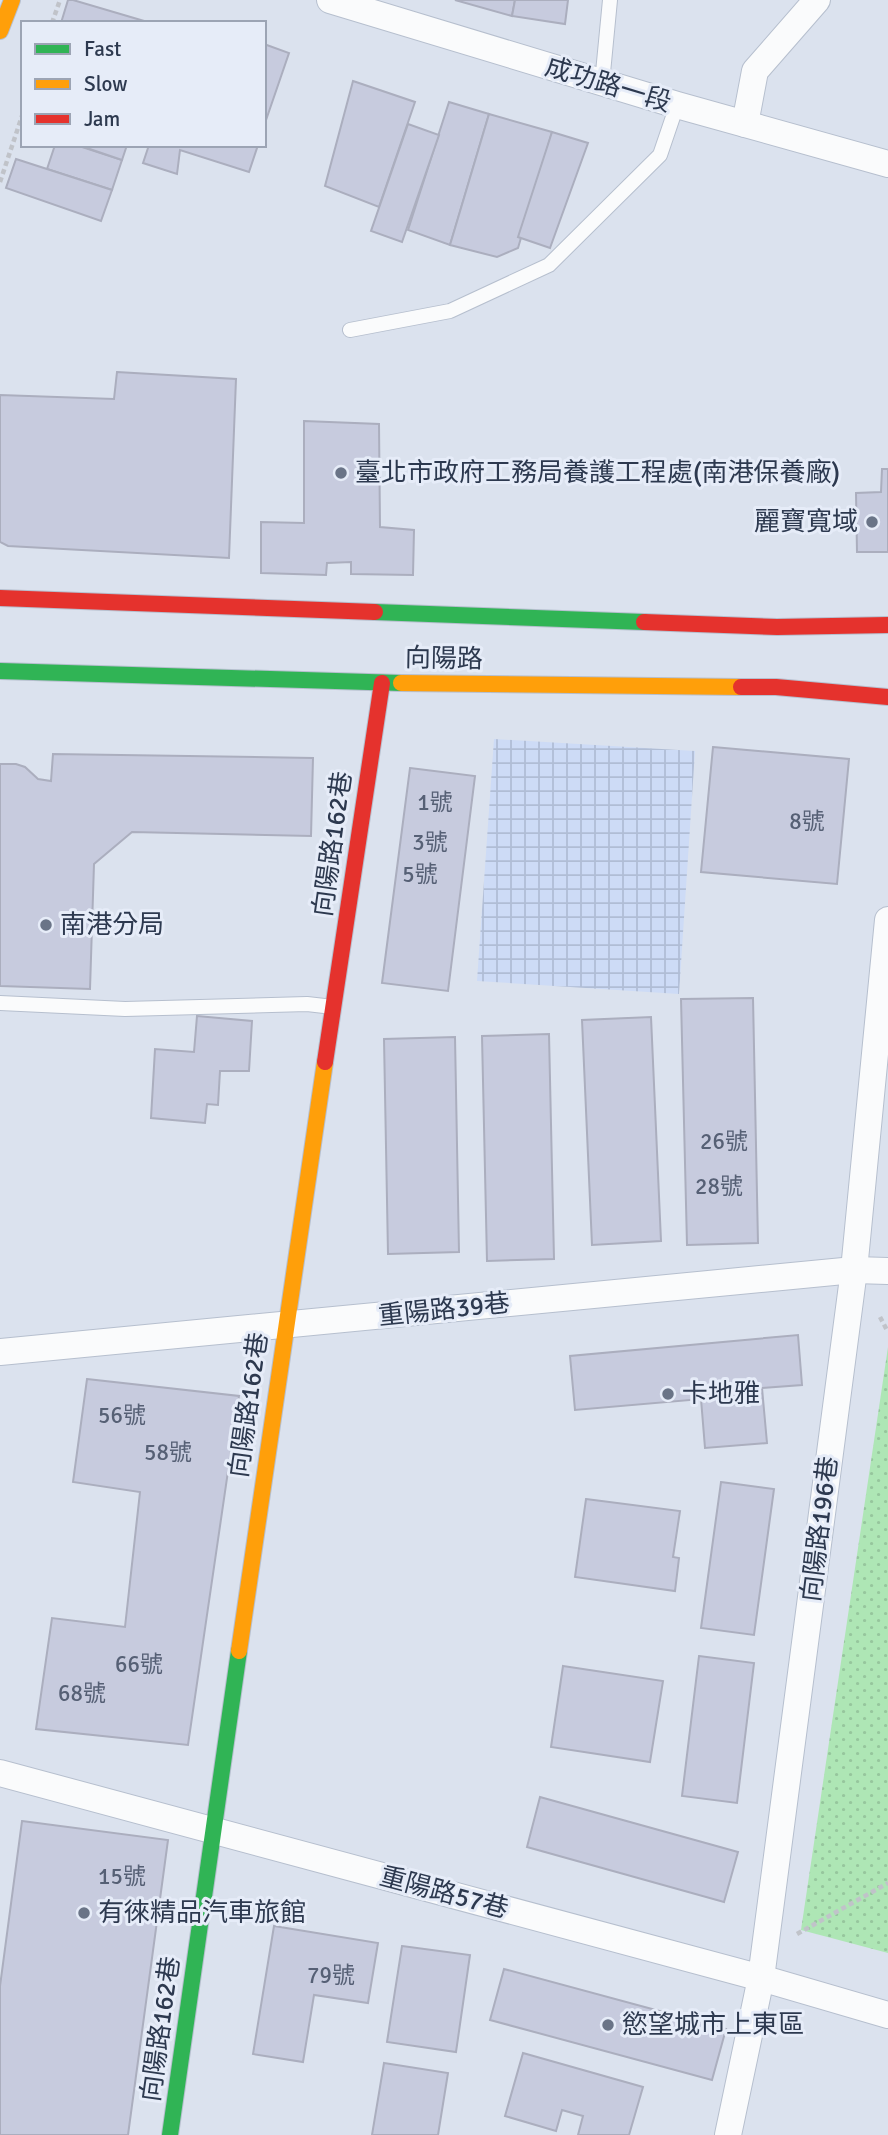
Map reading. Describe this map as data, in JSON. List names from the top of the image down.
{
  "streets": {
    "main road": ["向陽路", "向陽路162巷"],
    "street": [
      "成功路一段",
      "重陽路39巷",
      "向陽路196巷",
      "重陽路57巷"
    ]
  },
  "crossings": [
    ["向陽路", "向陽路162巷"],
    ["向陽路162巷", "重陽路39巷"],
    ["向陽路162巷", "重陽路57巷"],
    ["重陽路39巷", "向陽路196巷"],
    ["向陽路196巷", "重陽路57巷"]
  ],
  "places": [
    "臺北市政府工務局養護工程處(南港保養廠)",
    "麗寶寬域",
    "南港分局",
    "卡地雅",
    "有徠精品汽車旅館",
    "慾望城市上東區"
  ],
  "house_numbers": [
    "1號",
    "8號",
    "3號",
    "5號",
    "26號",
    "28號",
    "56號",
    "58號",
    "66號",
    "68號",
    "15號",
    "79號"
  ],
  "legend": ["Fast", "Slow", "Jam"]
}
